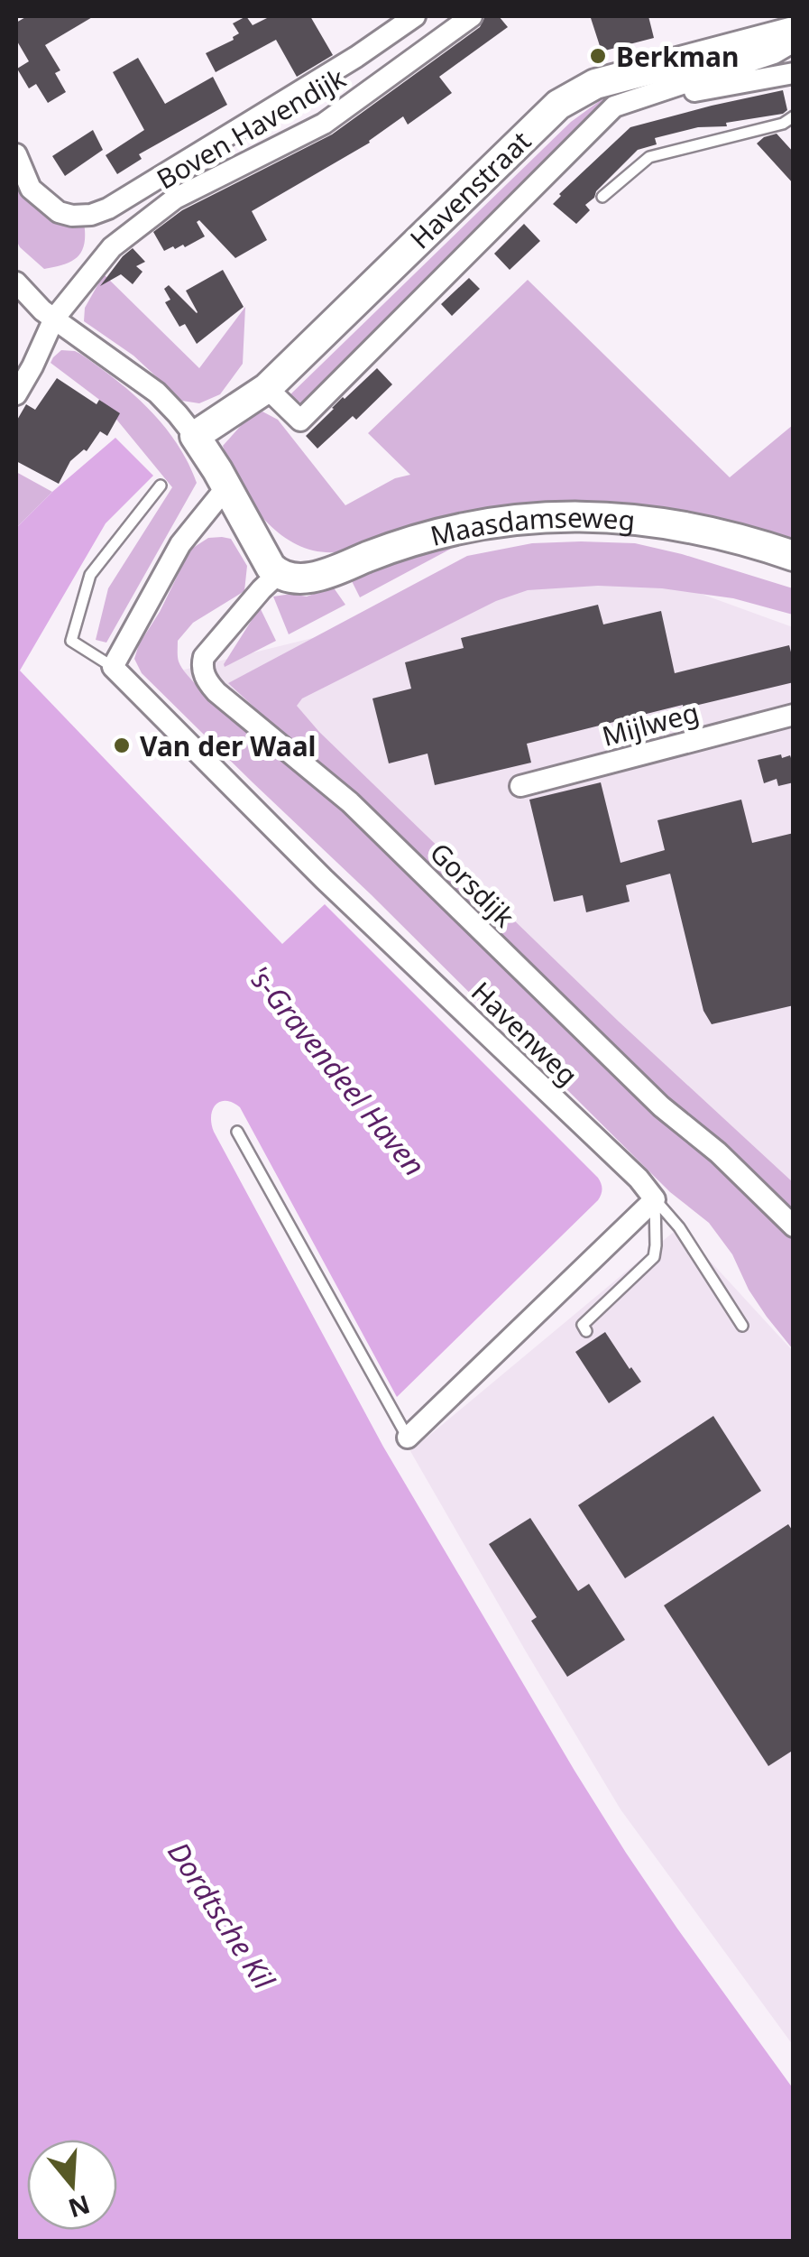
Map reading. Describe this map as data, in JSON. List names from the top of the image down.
{
  "streets": {
    "street": [
      "Boven Havendijk",
      "Havenstraat",
      "Maasdamseweg",
      "Mijlweg",
      "Gorsdijk",
      "Havenweg"
    ]
  },
  "crossings": [
    ["Maasdamseweg", "Gorsdijk"]
  ],
  "water": ["'s-Gravendeel Haven", "Dordtsche Kil"],
  "places": ["Berkman", "Van der Waal"],
  "north": "bottom"
}
